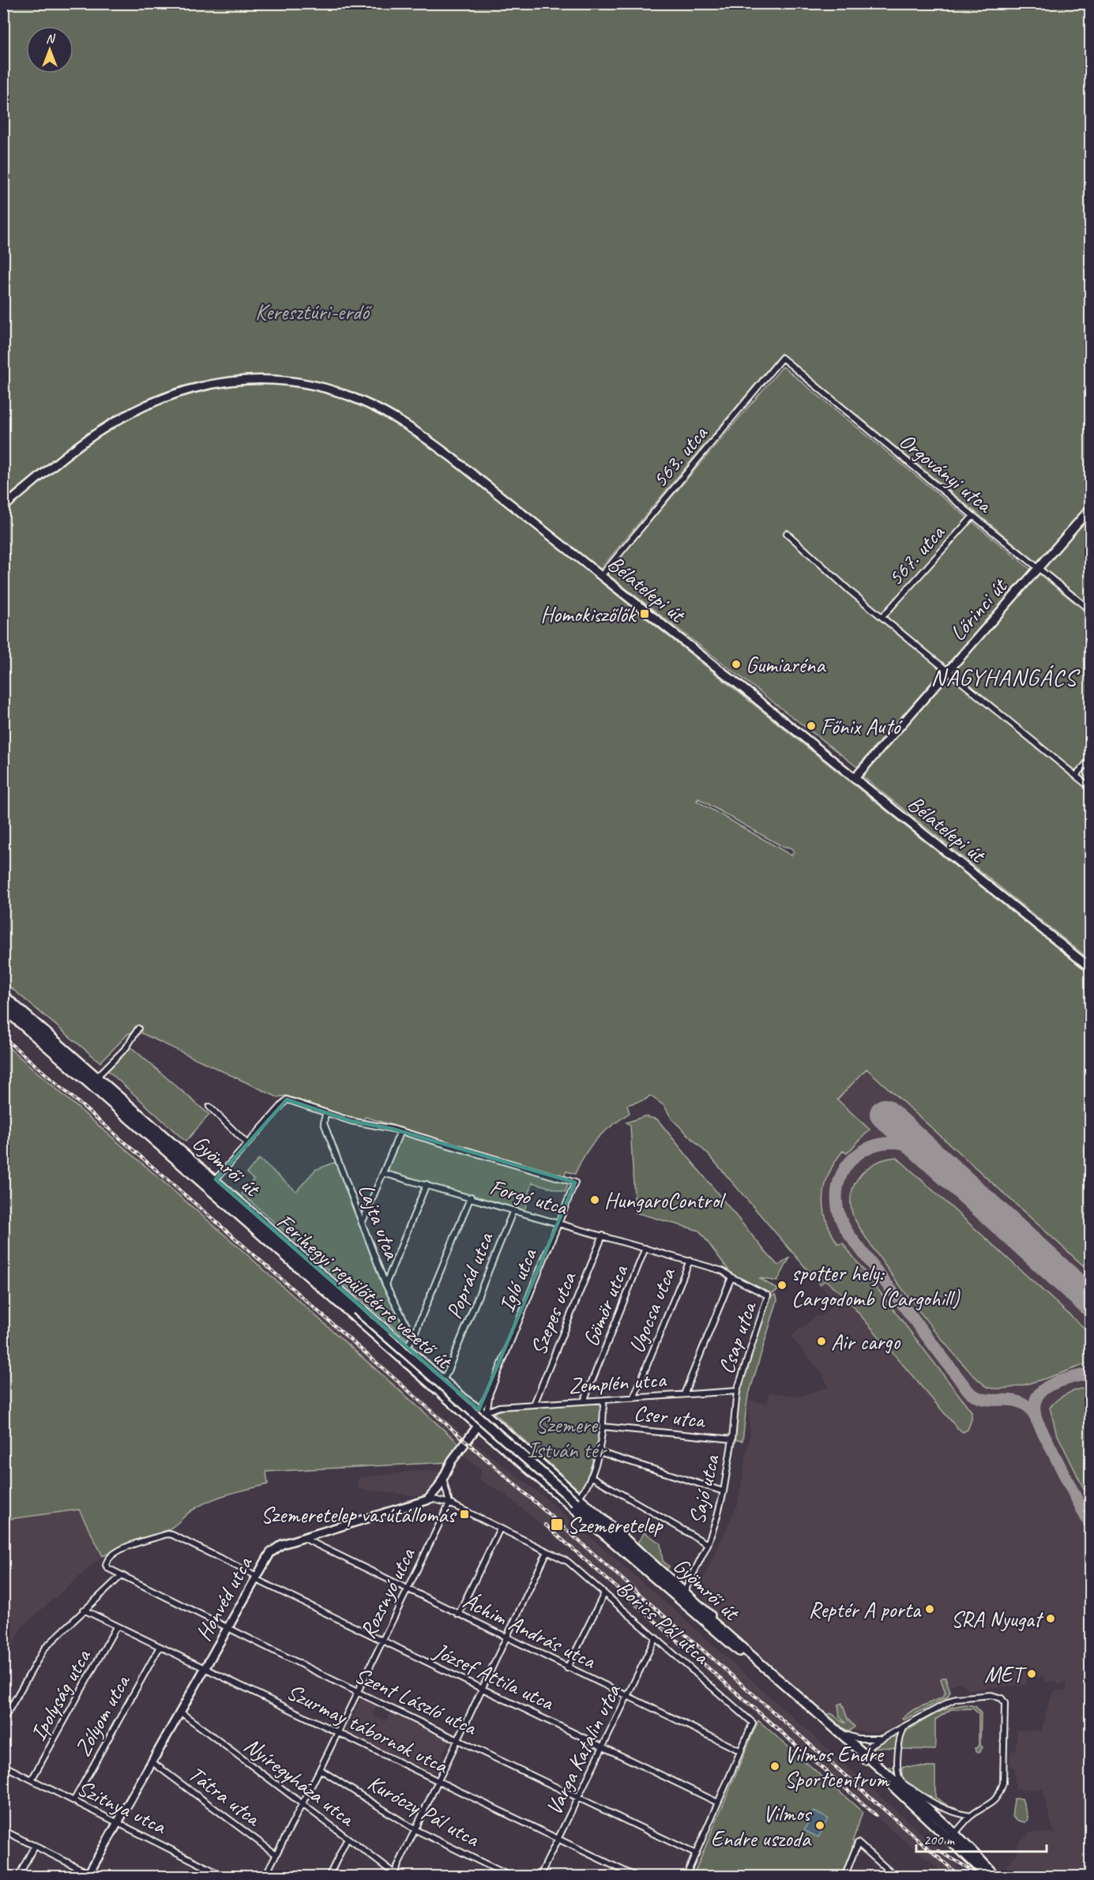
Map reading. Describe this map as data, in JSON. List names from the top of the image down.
{
  "streets": {
    "main road": ["Ferihegyi repülőtérre vezető út"],
    "street": [
      "563. utca",
      "Orgoványi utca",
      "567. utca",
      "Bélatelepi út",
      "Lőrinci út",
      "Gyömrői út",
      "Forgó utca",
      "Lajta utca",
      "Poprád utca",
      "Igló utca",
      "Gömör utca",
      "Ugocsa utca",
      "Szepes utca",
      "Csap utca",
      "Zemplén utca",
      "Cser utca",
      "Sajó utca",
      "Rozsnyó utca",
      "Honvéd utca",
      "Borics Pál utca",
      "Áchim András utca",
      "József Attila utca",
      "Ipolyság utca",
      "Szent László utca",
      "Zólyom utca",
      "Szurmay tábornok utca",
      "Varga Katalin utca",
      "Nyíregyháza utca",
      "Tátra utca",
      "Szitnya utca",
      "Kuróczy Pál utca"
    ]
  },
  "crossings": [
    ["563. utca", "Orgoványi utca"],
    ["563. utca", "Bélatelepi út"],
    ["Orgoványi utca", "567. utca"],
    ["Orgoványi utca", "Lőrinci út"],
    ["Bélatelepi út", "Lőrinci út"],
    ["Gyömrői út", "Poprád utca"],
    ["Gyömrői út", "Igló utca"],
    ["Gyömrői út", "Ferihegyi repülőtérre vezető út"],
    ["Gyömrői út", "Zemplén utca"],
    ["Gyömrői út", "Sajó utca"],
    ["Forgó utca", "Poprád utca"],
    ["Forgó utca", "Igló utca"],
    ["Forgó utca", "Gömör utca"],
    ["Forgó utca", "Ugocsa utca"],
    ["Forgó utca", "Szepes utca"],
    ["Forgó utca", "Csap utca"],
    ["Igló utca", "Zemplén utca"],
    ["Gömör utca", "Zemplén utca"],
    ["Ugocsa utca", "Zemplén utca"],
    ["Szepes utca", "Zemplén utca"],
    ["Csap utca", "Zemplén utca"],
    ["Csap utca", "Sajó utca"],
    ["Zemplén utca", "Sajó utca"],
    ["Cser utca", "Sajó utca"],
    ["Rozsnyó utca", "Borics Pál utca"],
    ["Rozsnyó utca", "Áchim András utca"],
    ["Rozsnyó utca", "József Attila utca"],
    ["Rozsnyó utca", "Szent László utca"],
    ["Rozsnyó utca", "Szurmay tábornok utca"],
    ["Rozsnyó utca", "Nyíregyháza utca"],
    ["Rozsnyó utca", "Tátra utca"],
    ["Rozsnyó utca", "Kuróczy Pál utca"],
    ["Honvéd utca", "Áchim András utca"],
    ["Honvéd utca", "József Attila utca"],
    ["Honvéd utca", "Szent László utca"],
    ["Honvéd utca", "Szurmay tábornok utca"],
    ["Honvéd utca", "Nyíregyháza utca"],
    ["Honvéd utca", "Tátra utca"],
    ["Honvéd utca", "Szitnya utca"],
    ["Borics Pál utca", "Áchim András utca"],
    ["Borics Pál utca", "Varga Katalin utca"],
    ["Áchim András utca", "Varga Katalin utca"],
    ["József Attila utca", "Szent László utca"],
    ["József Attila utca", "Varga Katalin utca"],
    ["Ipolyság utca", "Szurmay tábornok utca"],
    ["Ipolyság utca", "Szitnya utca"],
    ["Szent László utca", "Varga Katalin utca"],
    ["Zólyom utca", "Szurmay tábornok utca"],
    ["Zólyom utca", "Szitnya utca"],
    ["Szurmay tábornok utca", "Varga Katalin utca"]
  ],
  "districts": ["NAGYHANGÁCS"],
  "parks": ["Keresztúri-erdő", "Szemere István tér"],
  "places": {
    "transit": ["Homokiszőlők", "Szemeretelep vasútállomás", "Szemeretelep"],
    "other": [
      "Gumiaréna",
      "Főnix Autó",
      "HungaroControl",
      "spotter hely: Cargodomb (Cargohill)",
      "Air cargo",
      "Reptér A porta",
      "SRA Nyugat",
      "MET",
      "Vilmos Endre Sportcentrum",
      "Vilmos Endre uszoda"
    ]
  },
  "scale_bar": "200 m",
  "north": "top"
}
